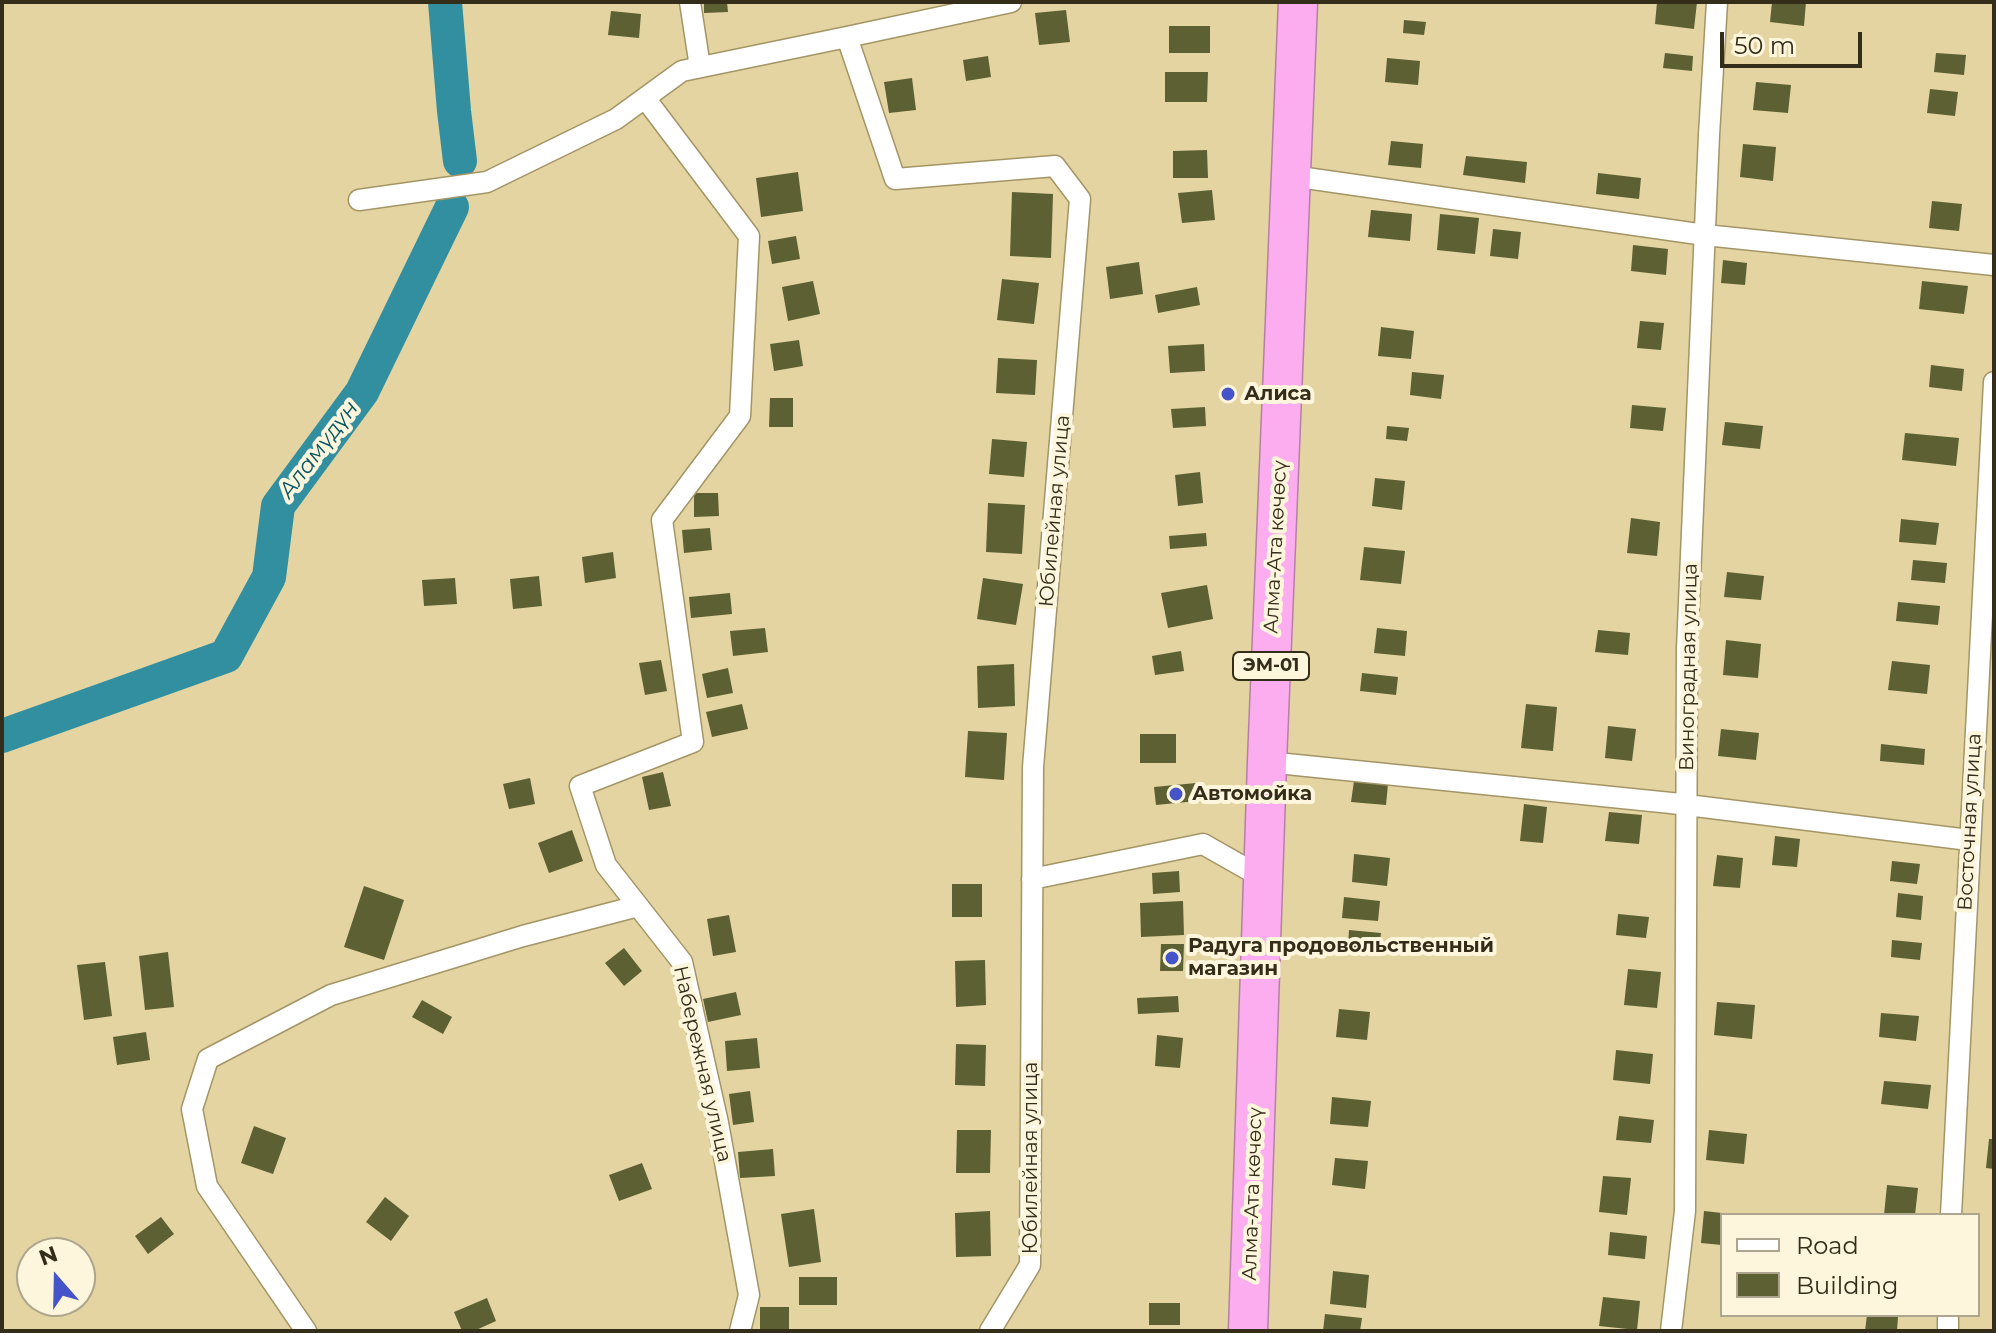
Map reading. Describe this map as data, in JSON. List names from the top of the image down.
{
  "streets": {
    "highway": ["Алма-Ата көчөсү", "ЭМ-01"],
    "street": [
      "Юбилейная улица",
      "Виноградная улица",
      "Восточная улица",
      "Набережная улица"
    ]
  },
  "water": ["Аламүдүн"],
  "places": ["Алиса", "Автомойка", "Радуга продовольственный магазин"],
  "legend": ["Road", "Building"],
  "scale_bar": "50 m",
  "north": "top"
}
